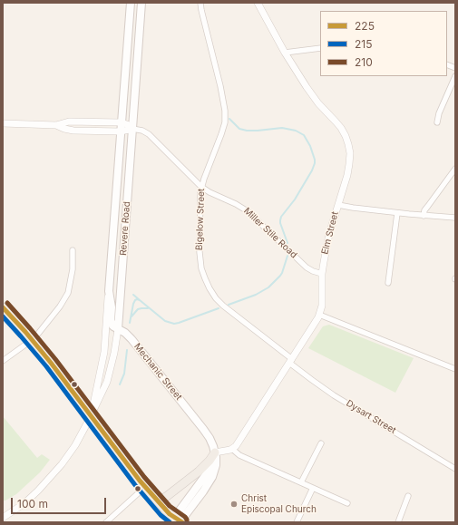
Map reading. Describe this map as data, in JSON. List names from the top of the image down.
{
  "streets": {
    "main road": ["Revere Road", "Mechanic Street"],
    "street": [
      "Bigelow Street",
      "Miller Stile Road",
      "Elm Street",
      "Dysart Street"
    ]
  },
  "crossings": [
    ["Bigelow Street", "Miller Stile Road"],
    ["Bigelow Street", "Elm Street"],
    ["Bigelow Street", "Dysart Street"],
    ["Revere Road", "Miller Stile Road"],
    ["Revere Road", "Mechanic Street"],
    ["Miller Stile Road", "Elm Street"],
    ["Elm Street", "Dysart Street"]
  ],
  "places": ["Christ Episcopal Church"],
  "lines": ["transit line 210", "transit line 225", "transit line 215"],
  "legend": ["225", "215", "210"],
  "scale_bar": "100 m"
}
